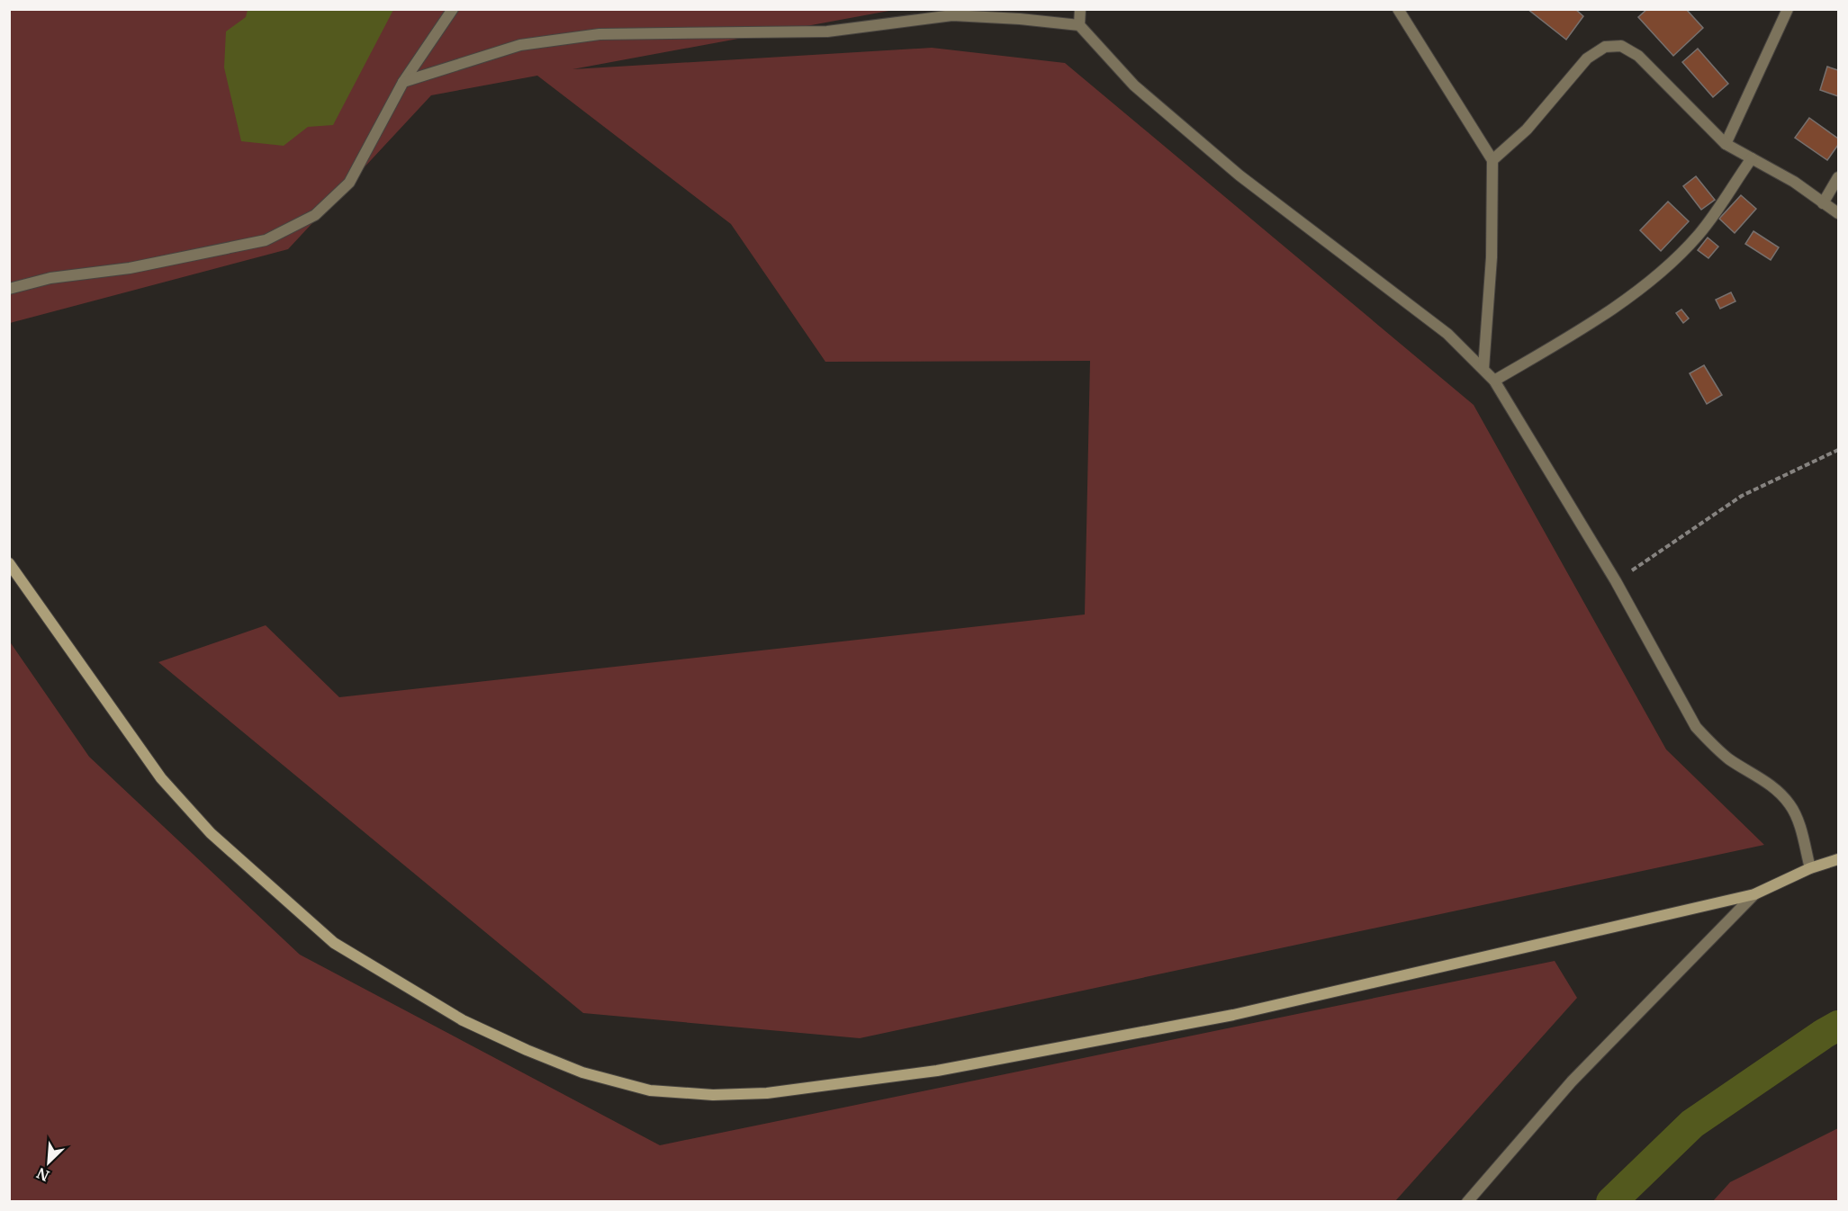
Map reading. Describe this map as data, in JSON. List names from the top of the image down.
{
  "north": "bottom left"
}
